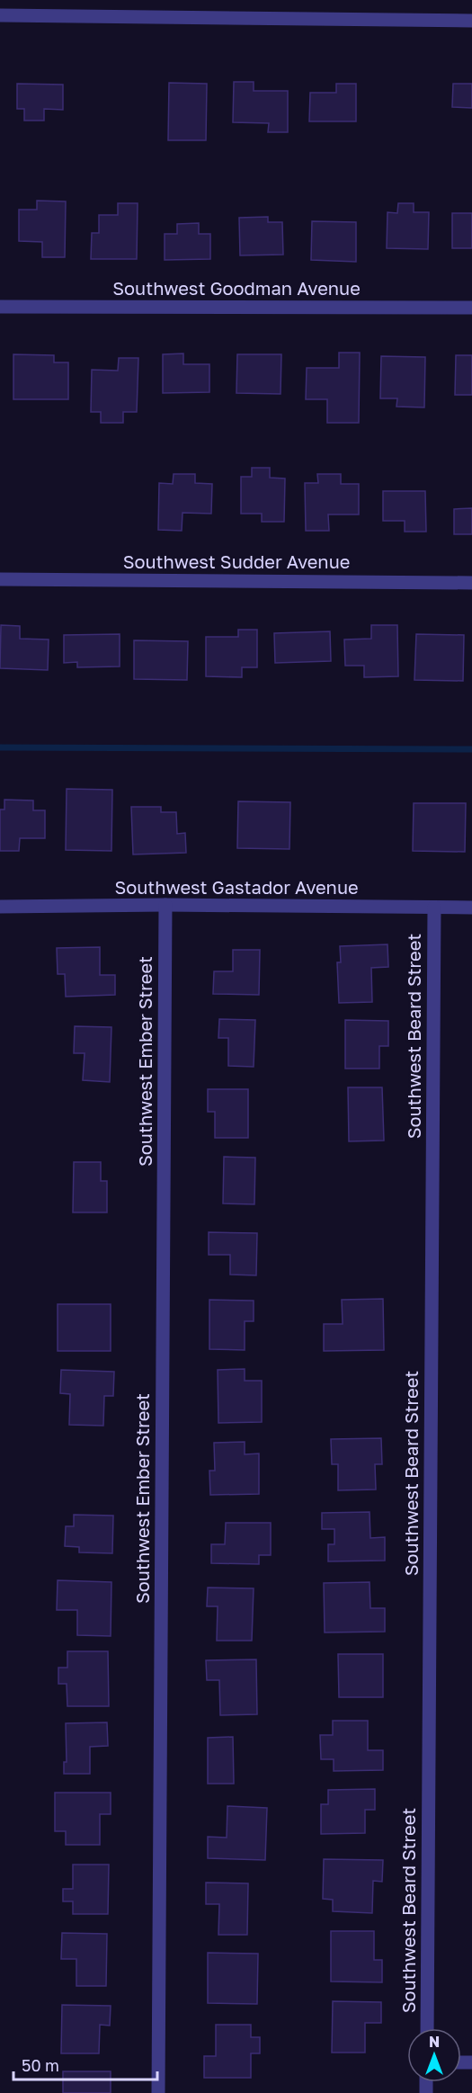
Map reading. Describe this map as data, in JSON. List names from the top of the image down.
{
  "streets": {
    "street": [
      "Southwest Goodman Avenue",
      "Southwest Sudder Avenue",
      "Southwest Gastador Avenue",
      "Southwest Beard Street",
      "Southwest Ember Street"
    ]
  },
  "crossings": [
    ["Southwest Gastador Avenue", "Southwest Beard Street"],
    ["Southwest Gastador Avenue", "Southwest Ember Street"]
  ],
  "scale_bar": "50 m",
  "north": "top"
}
